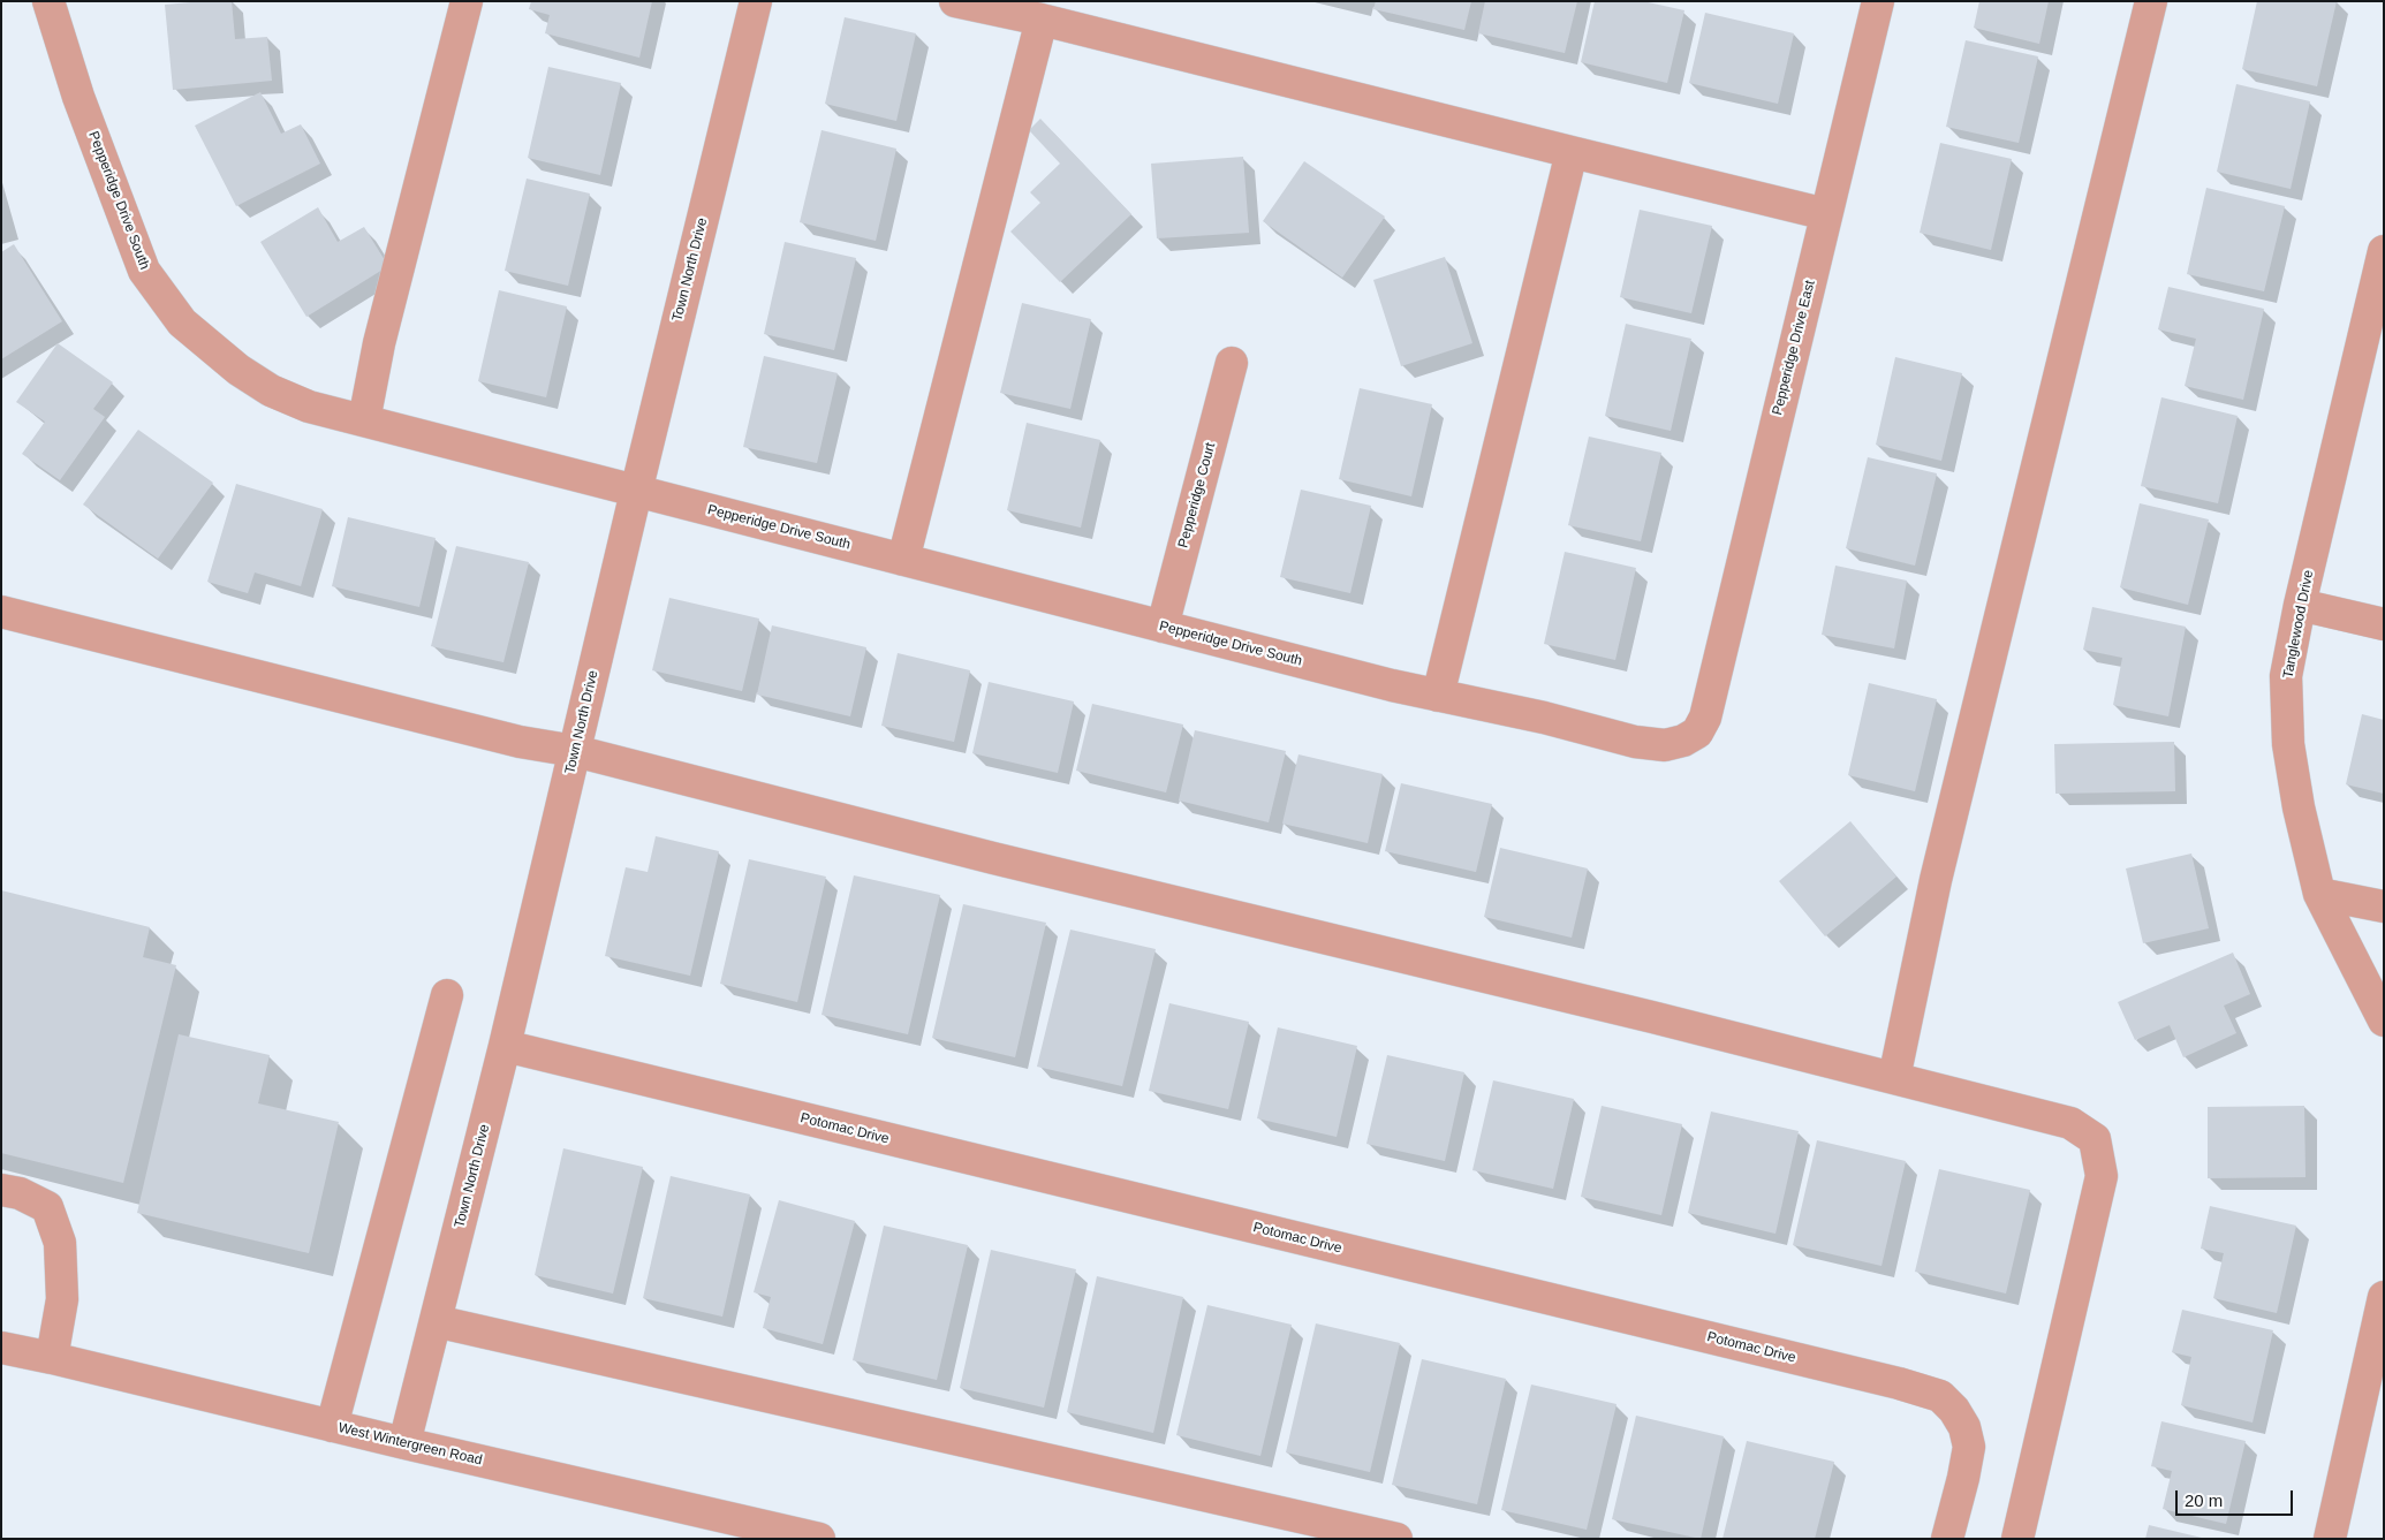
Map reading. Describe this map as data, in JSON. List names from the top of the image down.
{
  "streets": {
    "street": [
      "Pepperidge Drive South",
      "Town North Drive",
      "Pepperidge Drive East",
      "Pepperidge Court",
      "Tanglewood Drive",
      "Potomac Drive",
      "West Wintergreen Road"
    ]
  },
  "crossings": [
    ["Pepperidge Drive South", "Town North Drive"],
    ["Pepperidge Drive South", "Pepperidge Drive East"],
    ["Pepperidge Drive South", "Pepperidge Court"],
    ["Town North Drive", "Potomac Drive"],
    ["Town North Drive", "West Wintergreen Road"]
  ],
  "scale_bar": "20 m"
}
